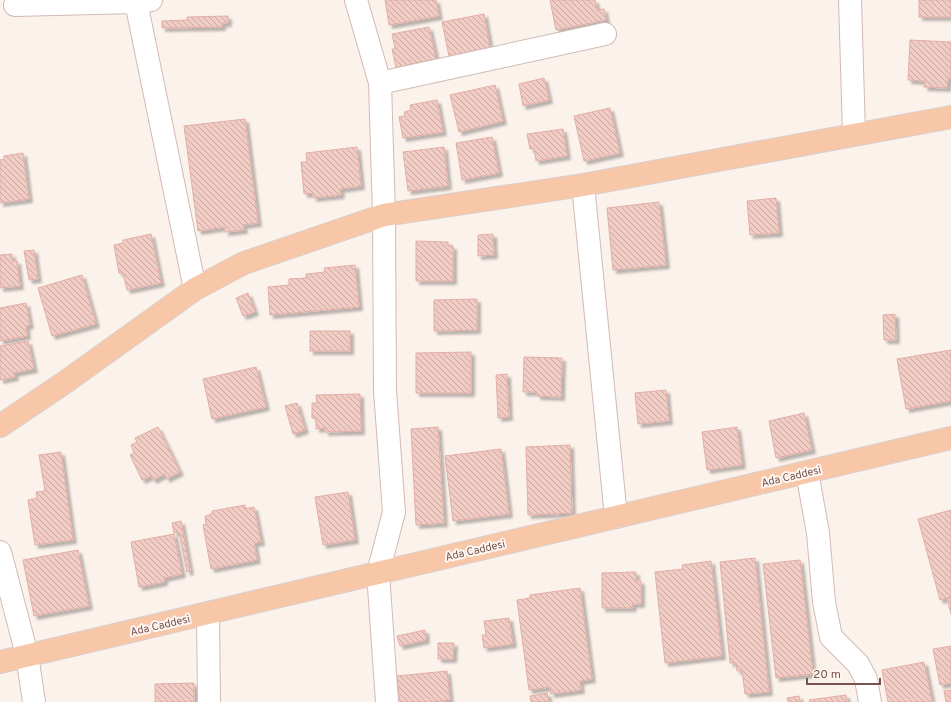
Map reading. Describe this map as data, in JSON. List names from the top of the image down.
{
  "streets": {
    "main road": ["Ada Caddesi"]
  },
  "scale_bar": "20 m"
}
